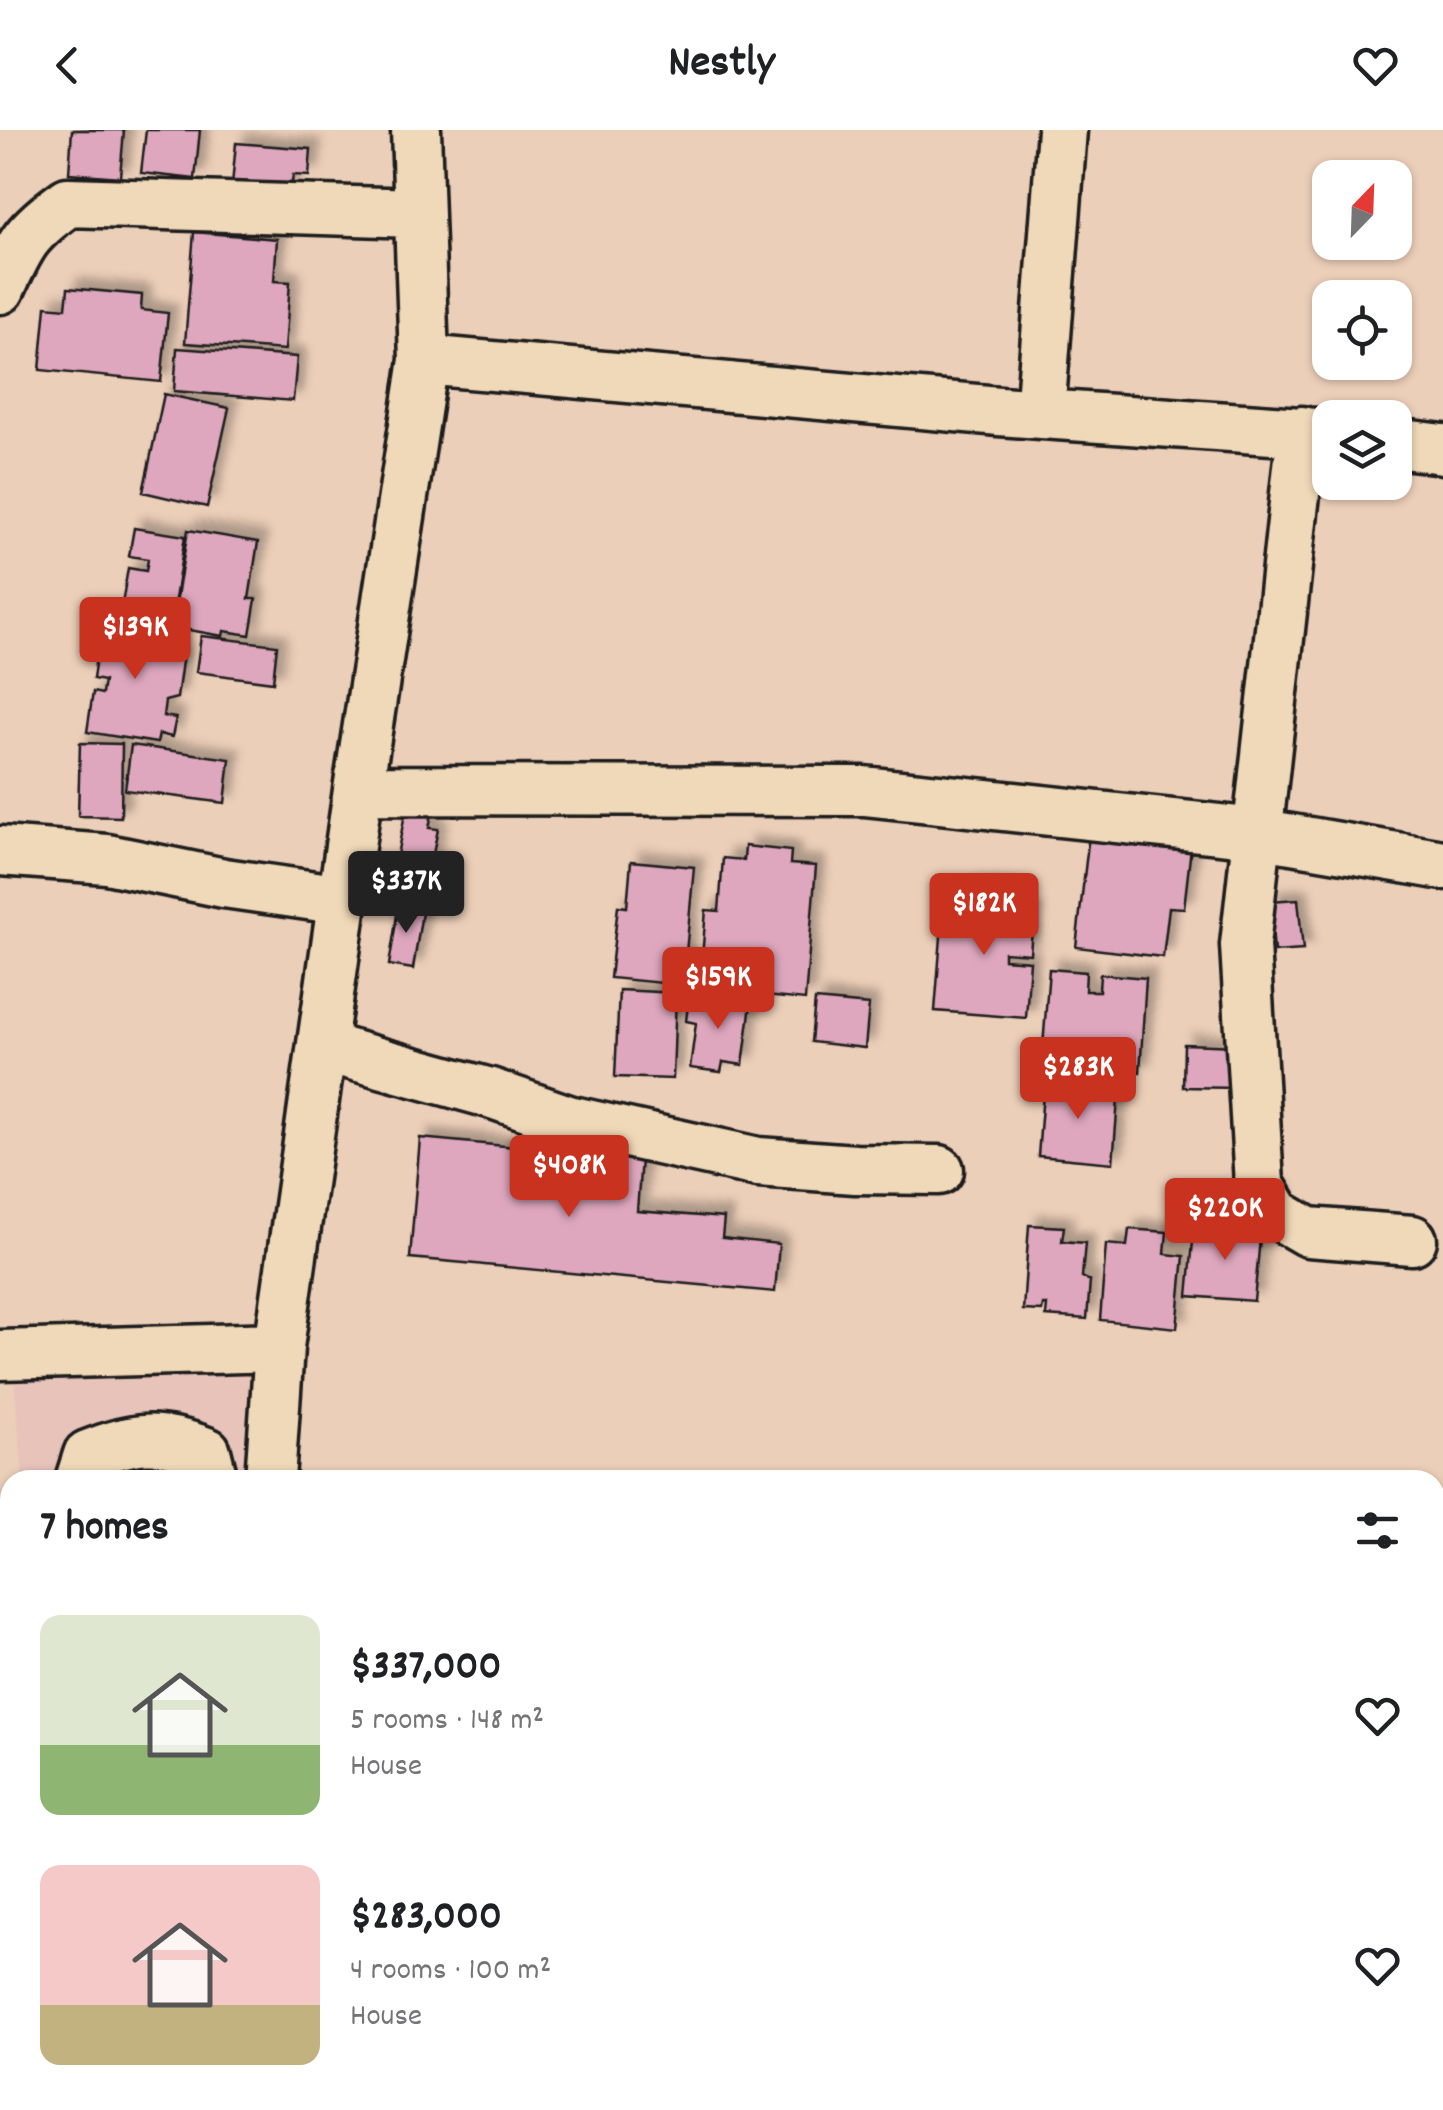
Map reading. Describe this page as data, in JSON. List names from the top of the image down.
{
  "north": "top right",
  "page": {
    "header": "Nestly",
    "price": [
      "$139K",
      "$337K",
      "$182K",
      "$159K",
      "$283K",
      "$408K",
      "$220K"
    ],
    "heading": "7 homes",
    "list": [
      {
        "name": "$337,000",
        "note": "5 rooms · 148 m² · House"
      },
      {
        "name": "$283,000",
        "note": "4 rooms · 100 m² · House"
      }
    ]
  }
}
